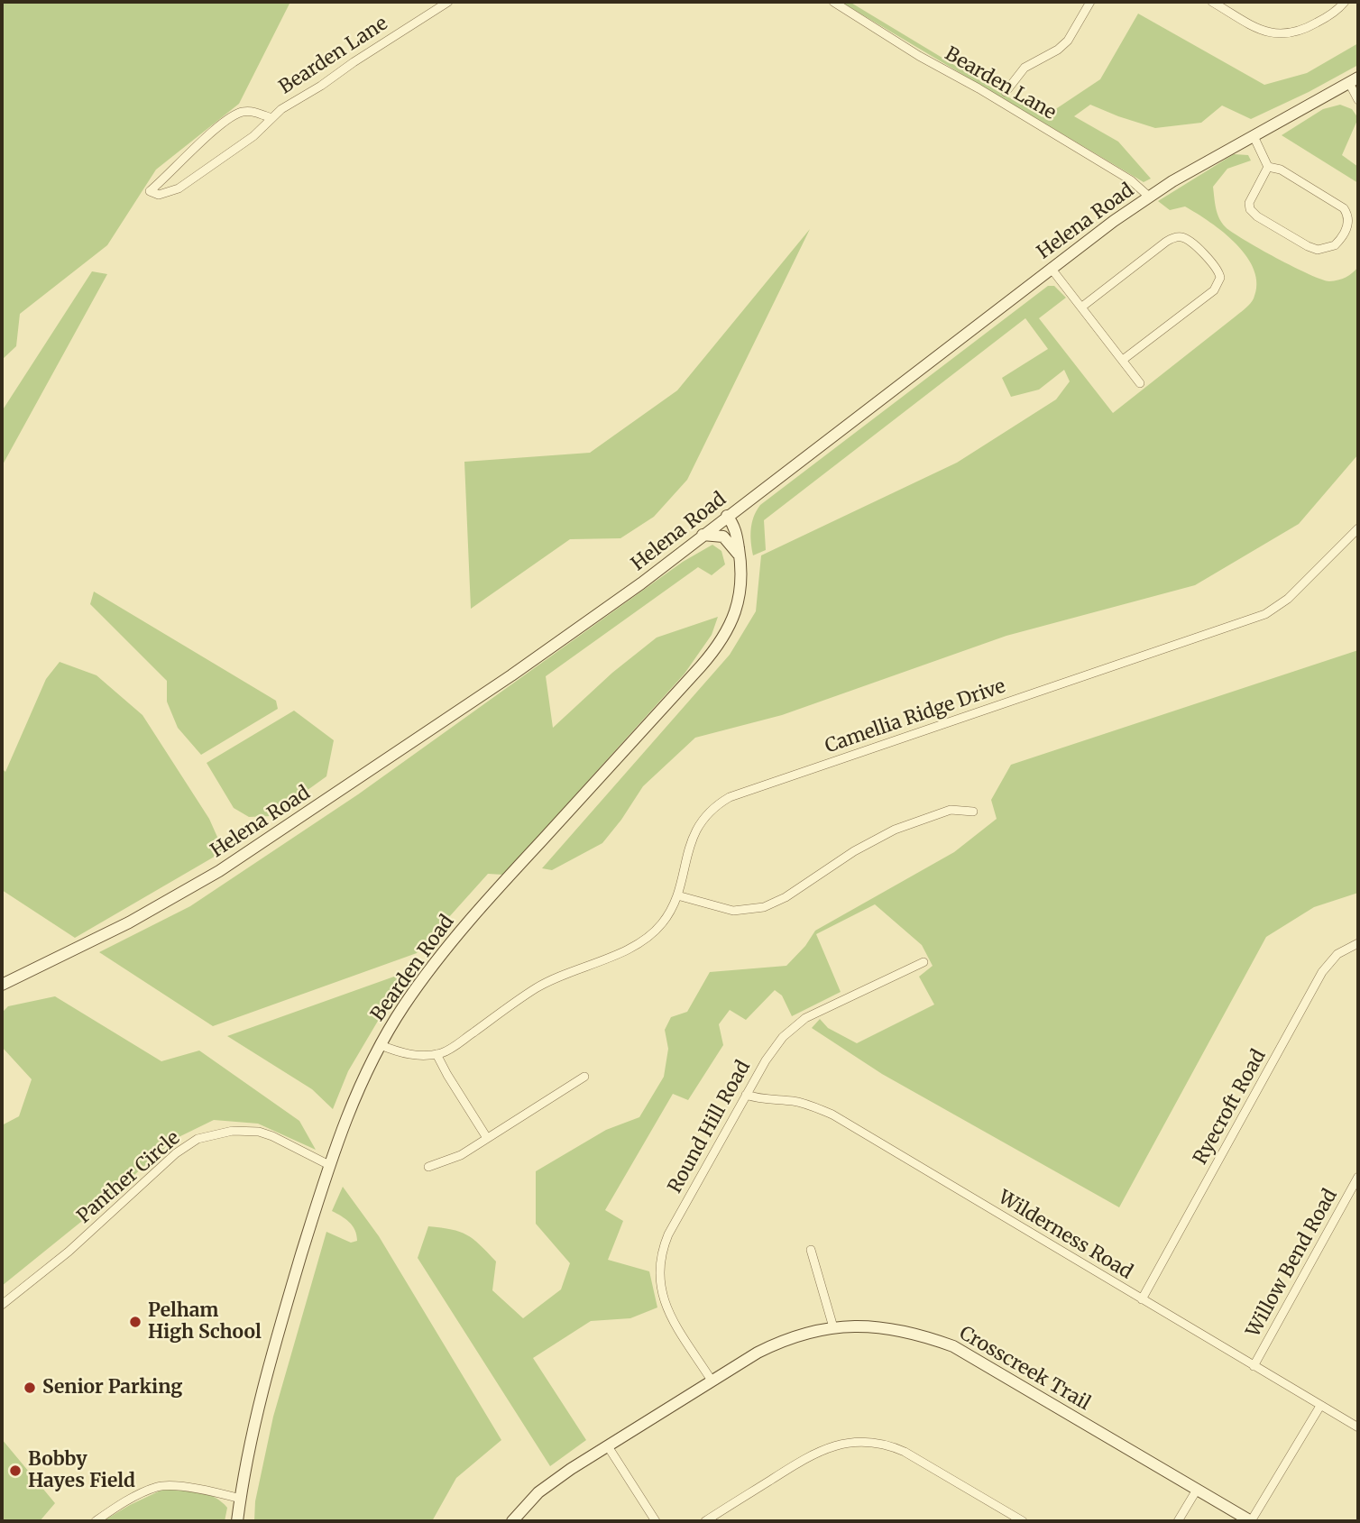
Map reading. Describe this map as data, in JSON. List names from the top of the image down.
{
  "streets": {
    "street": [
      "Bearden Lane",
      "Helena Road",
      "Camellia Ridge Drive",
      "Bearden Road",
      "Ryecroft Road",
      "Round Hill Road",
      "Panther Circle",
      "Wilderness Road",
      "Willow Bend Road",
      "Crosscreek Trail"
    ]
  },
  "crossings": [
    ["Bearden Lane", "Helena Road"],
    ["Helena Road", "Bearden Road"],
    ["Bearden Road", "Panther Circle"],
    ["Ryecroft Road", "Wilderness Road"],
    ["Round Hill Road", "Wilderness Road"],
    ["Round Hill Road", "Crosscreek Trail"],
    ["Wilderness Road", "Willow Bend Road"]
  ],
  "places": ["Pelham High School", "Senior Parking", "Bobby Hayes Field"]
}
